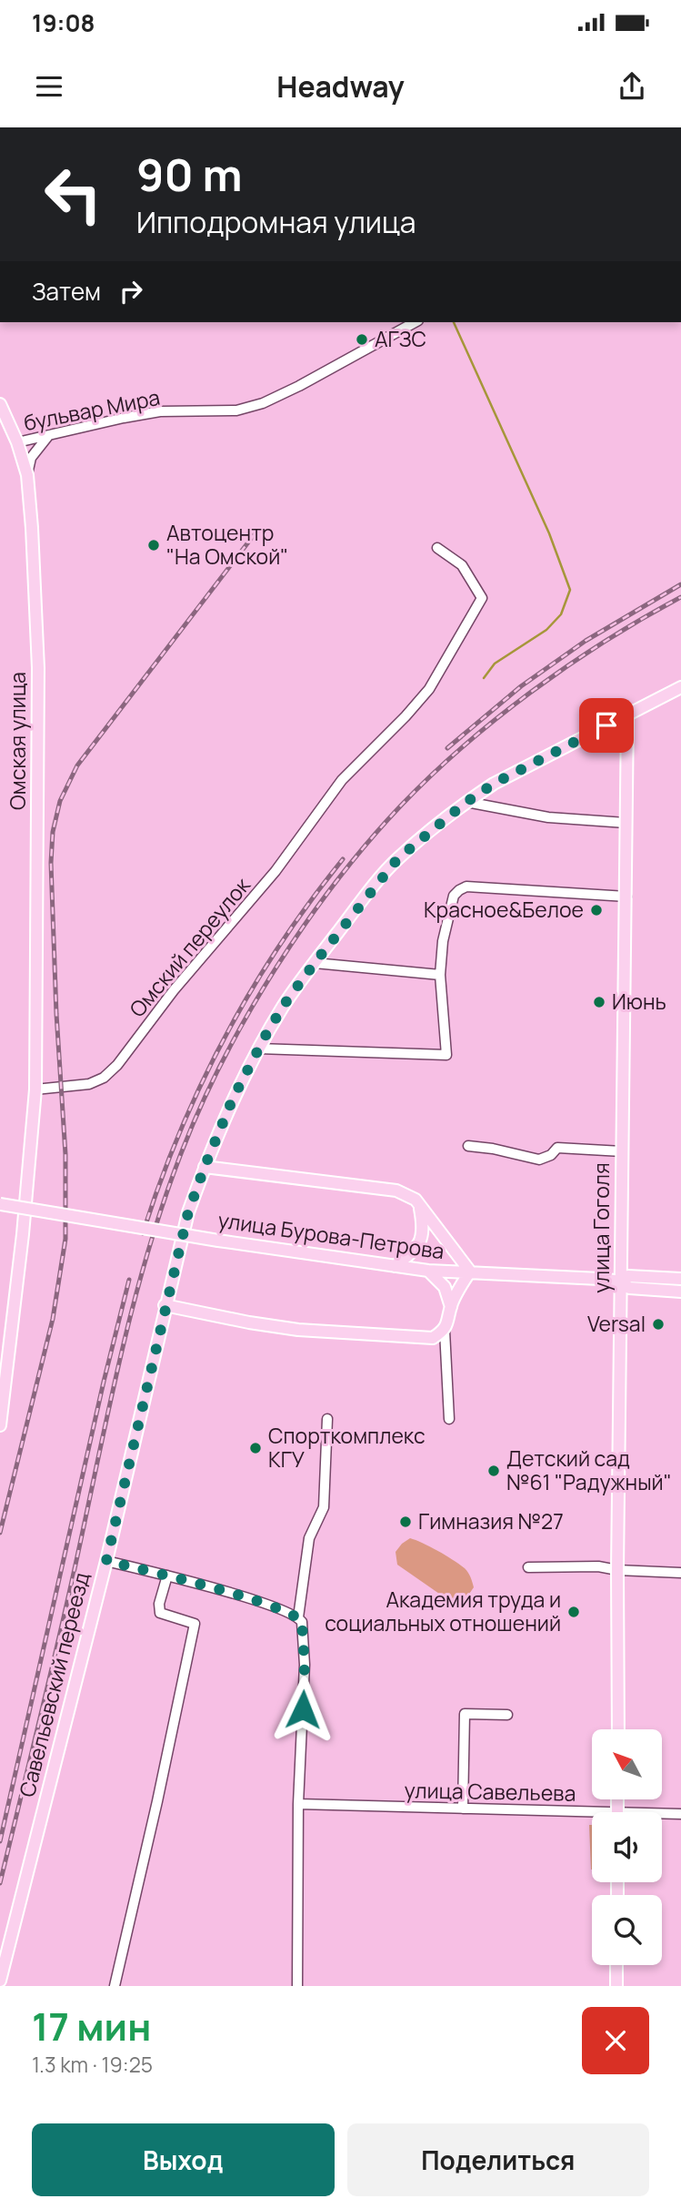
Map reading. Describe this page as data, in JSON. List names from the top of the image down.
{
  "streets": {
    "main road": [
      "Омская улица",
      "улица Гоголя",
      "улица Бурова-Петрова",
      "Савельевский переезд"
    ],
    "street": ["бульвар Мира", "Омский переулок", "улица Савельева"]
  },
  "crossings": [
    ["бульвар Мира", "Омская улица"],
    ["Омская улица", "Омский переулок"],
    ["улица Гоголя", "улица Бурова-Петрова"],
    ["улица Гоголя", "Савельевский переезд"]
  ],
  "places": [
    "АГЗС",
    "Автоцентр \"На Омской\"",
    "Красное&Белое",
    "Июнь",
    "Versal",
    "Спорткомплекс КГУ",
    "Детский сад №61 \"Радужный\"",
    "Гимназия №27",
    "Академия труда и социальных отношений"
  ],
  "north": "top left",
  "page": {
    "status": "19:08",
    "header": "Headway",
    "turn": ["90 m", "Ипподромная улица"],
    "then": "Затем",
    "heading": ["17 мин", "1.3 km · 19:25"],
    "buttons": ["Выход", "Поделиться"]
  }
}
